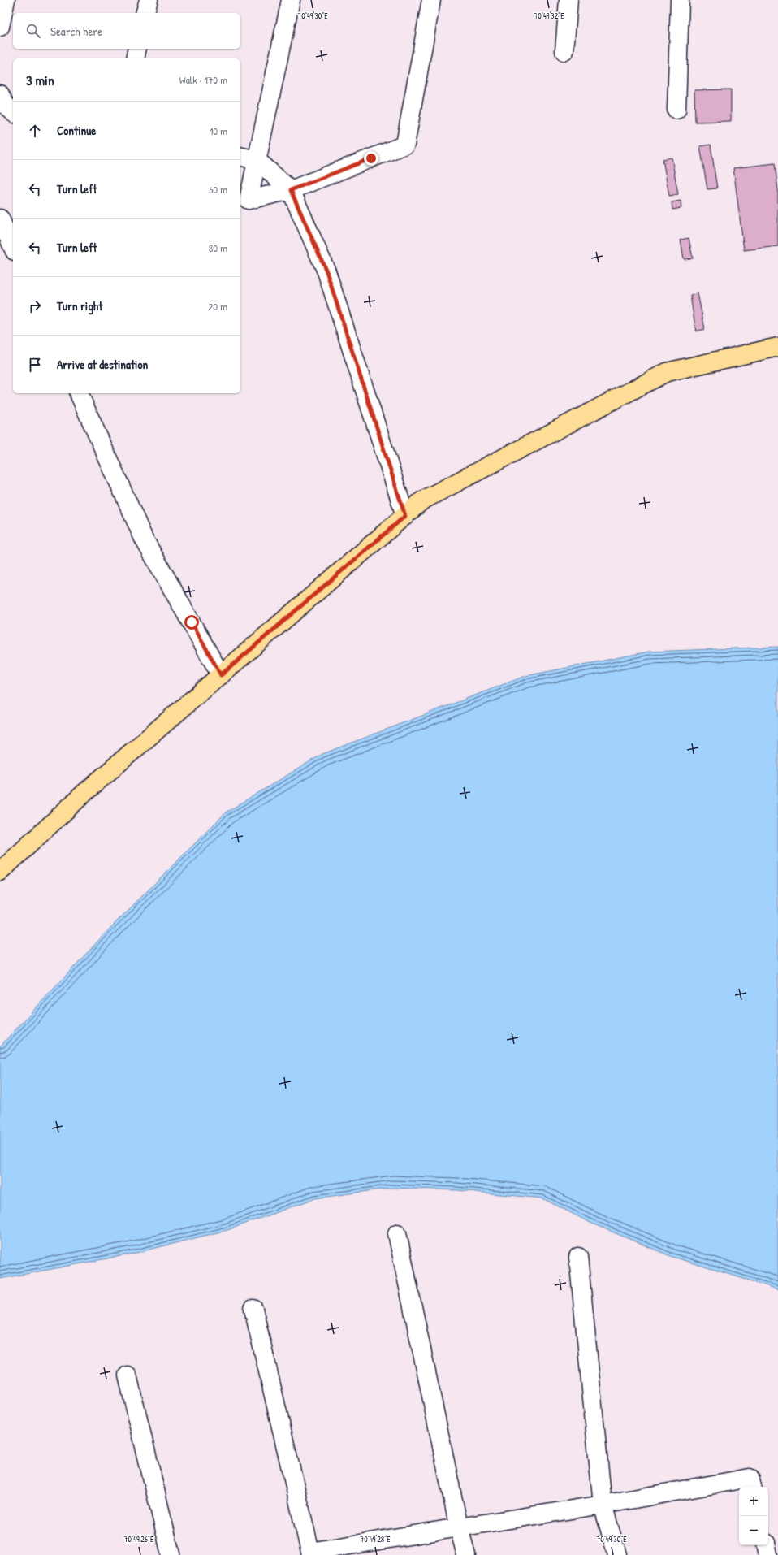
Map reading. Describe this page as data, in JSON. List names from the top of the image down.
{
  "page": {
    "search": "Search here",
    "heading": ["3 min", "Walk · 170 m"],
    "list": [
      ["Continue", "10 m"],
      ["Turn left", "60 m"],
      ["Turn left", "80 m"],
      ["Turn right", "20 m"],
      "Arrive at destination"
    ],
    "map_buttons": ["+", "−"]
  },
  "coordinates": [
    "70°49'30\"E",
    "70°49'32\"E",
    "70°49'26\"E",
    "70°49'28\"E"
  ]
}
